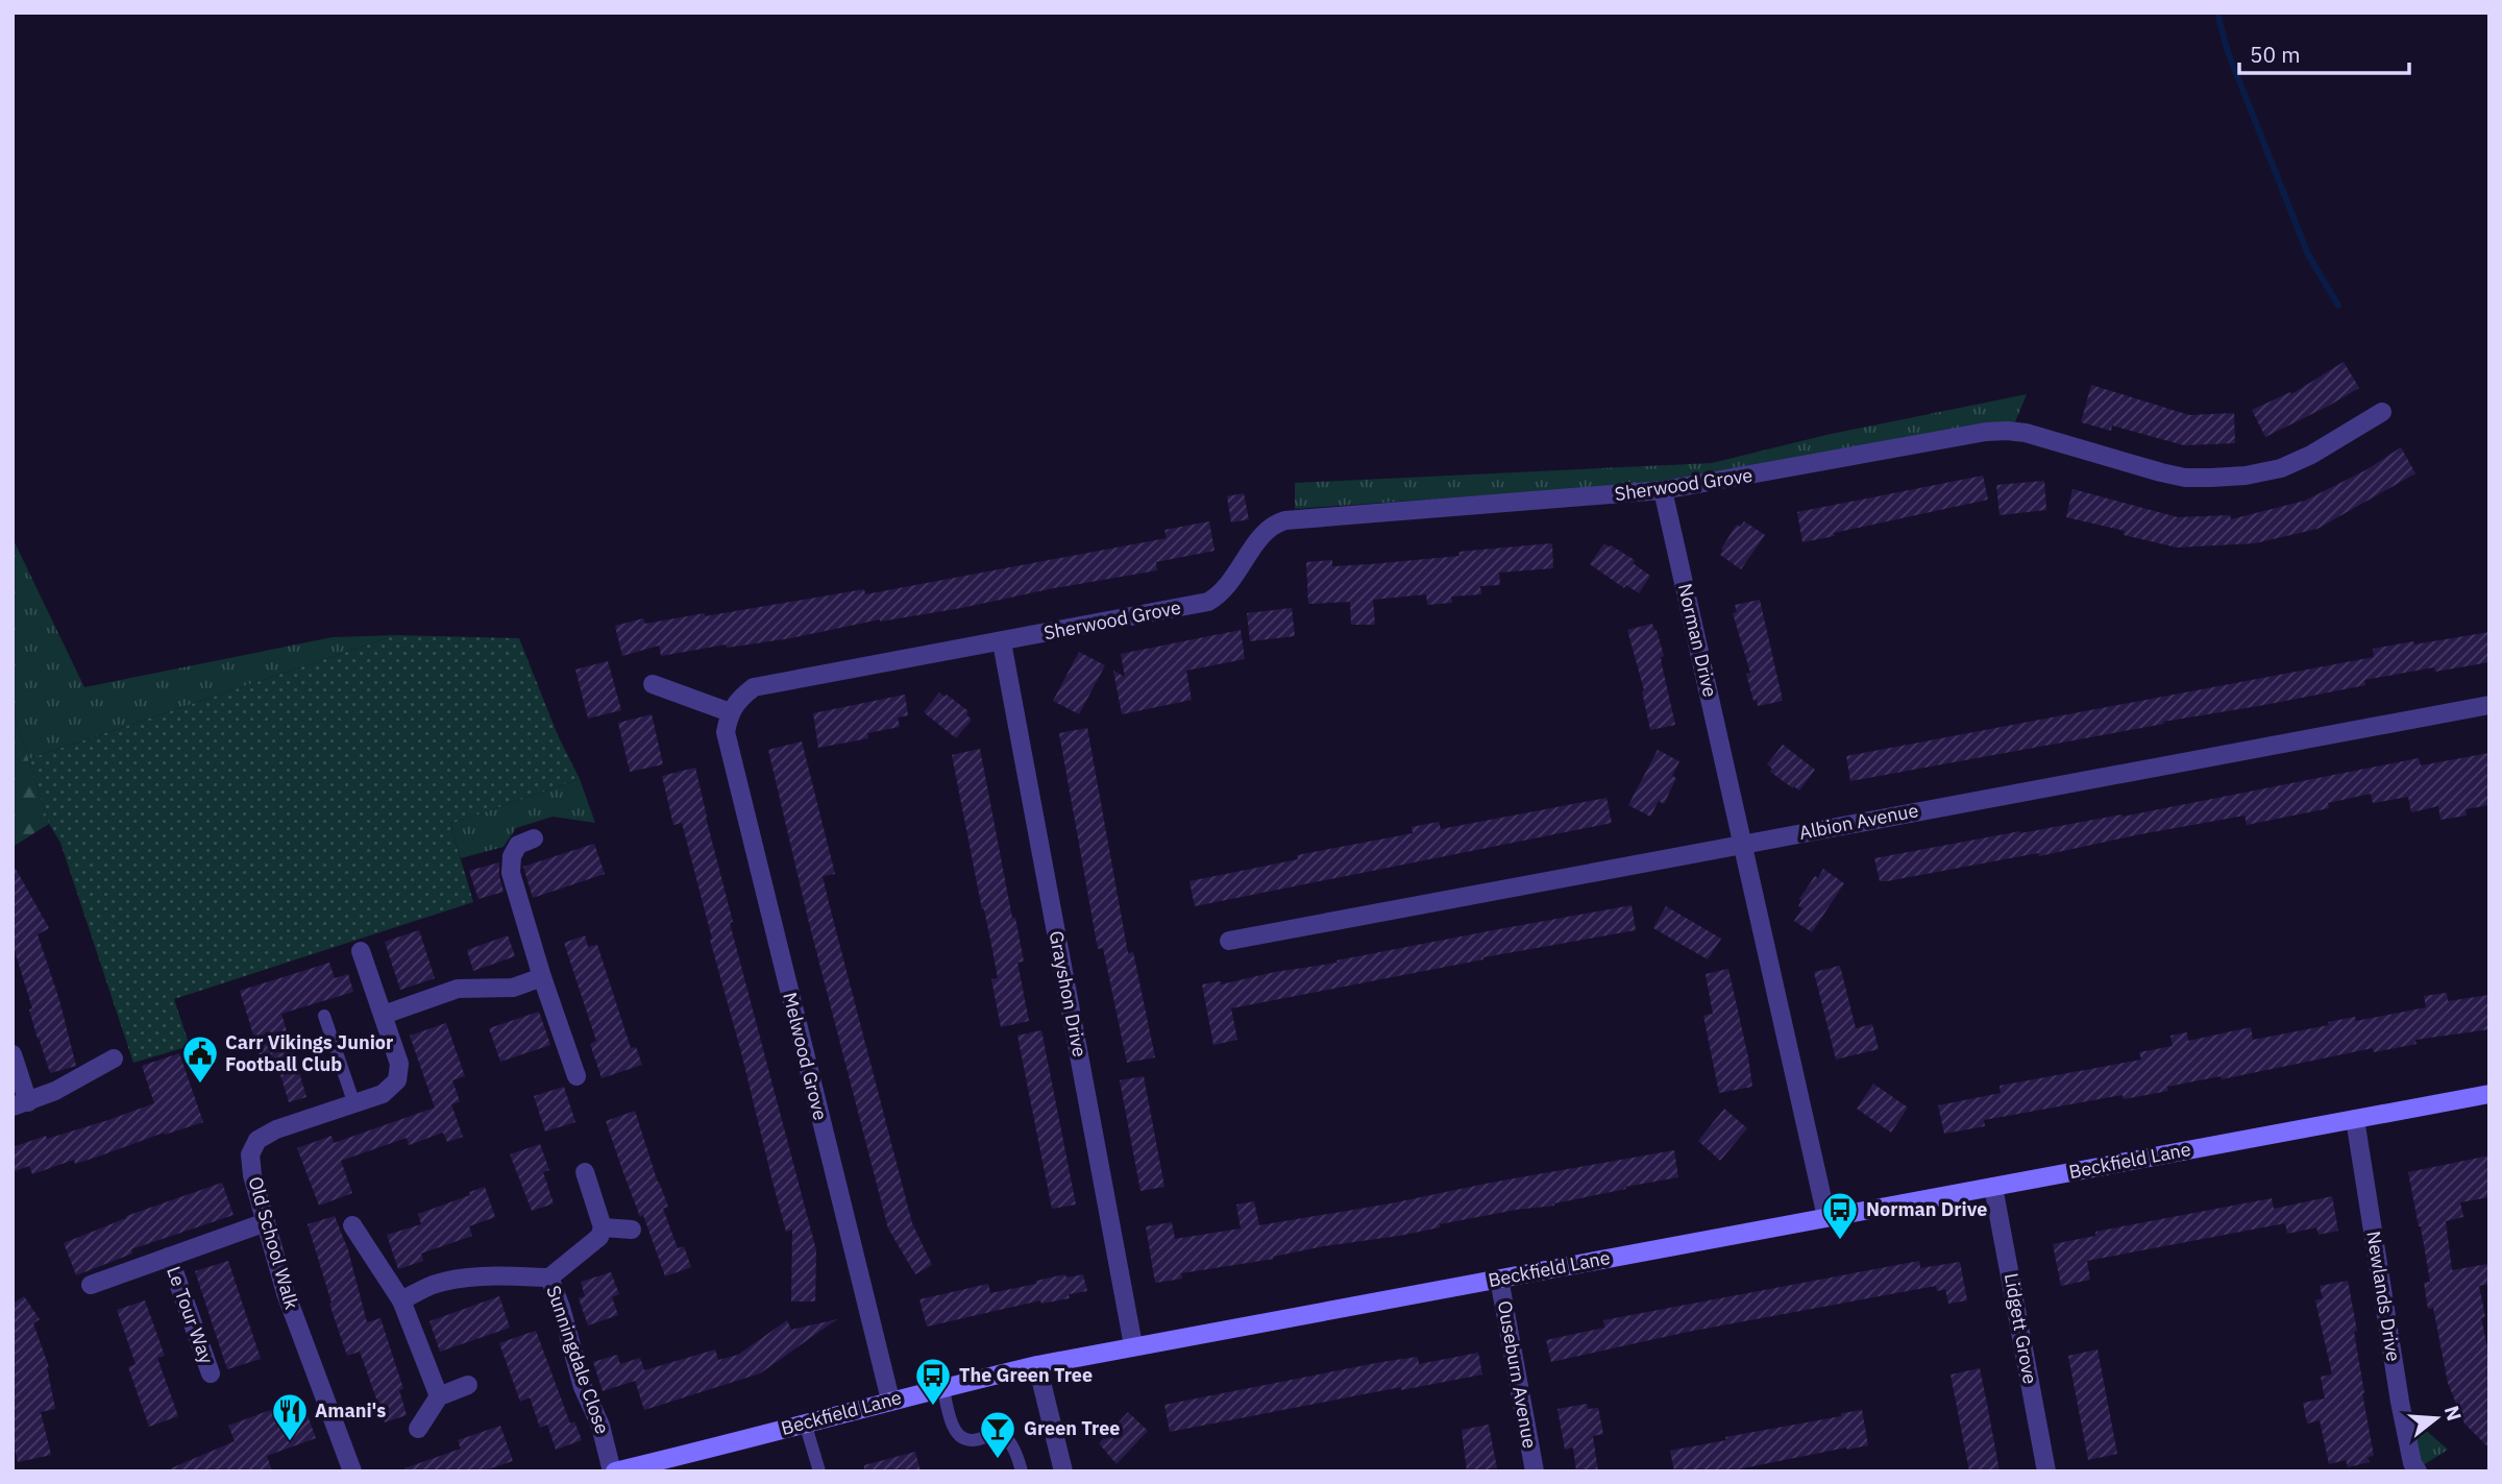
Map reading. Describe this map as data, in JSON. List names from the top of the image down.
{
  "streets": {
    "street": [
      "Sherwood Grove",
      "Norman Drive",
      "Albion Avenue",
      "Grayshon Drive",
      "Melwood Grove",
      "Beckfield Lane",
      "Old School Walk",
      "Newlands Drive",
      "Le Tour Way",
      "Lidgett Grove",
      "Sunningdale Close",
      "Ouseburn Avenue"
    ]
  },
  "crossings": [
    ["Sherwood Grove", "Norman Drive"],
    ["Sherwood Grove", "Grayshon Drive"],
    ["Norman Drive", "Albion Avenue"],
    ["Norman Drive", "Beckfield Lane"],
    ["Grayshon Drive", "Beckfield Lane"],
    ["Melwood Grove", "Beckfield Lane"],
    ["Beckfield Lane", "Newlands Drive"],
    ["Beckfield Lane", "Lidgett Grove"],
    ["Beckfield Lane", "Sunningdale Close"],
    ["Beckfield Lane", "Ouseburn Avenue"],
    ["Old School Walk", "Le Tour Way"]
  ],
  "places": {
    "public building": ["Carr Vikings Junior Football Club"],
    "bus stop": ["Norman Drive", "The Green Tree"],
    "restaurant": ["Amani's"],
    "bar": ["Green Tree"]
  },
  "scale_bar": "50 m",
  "north": "right"
}
